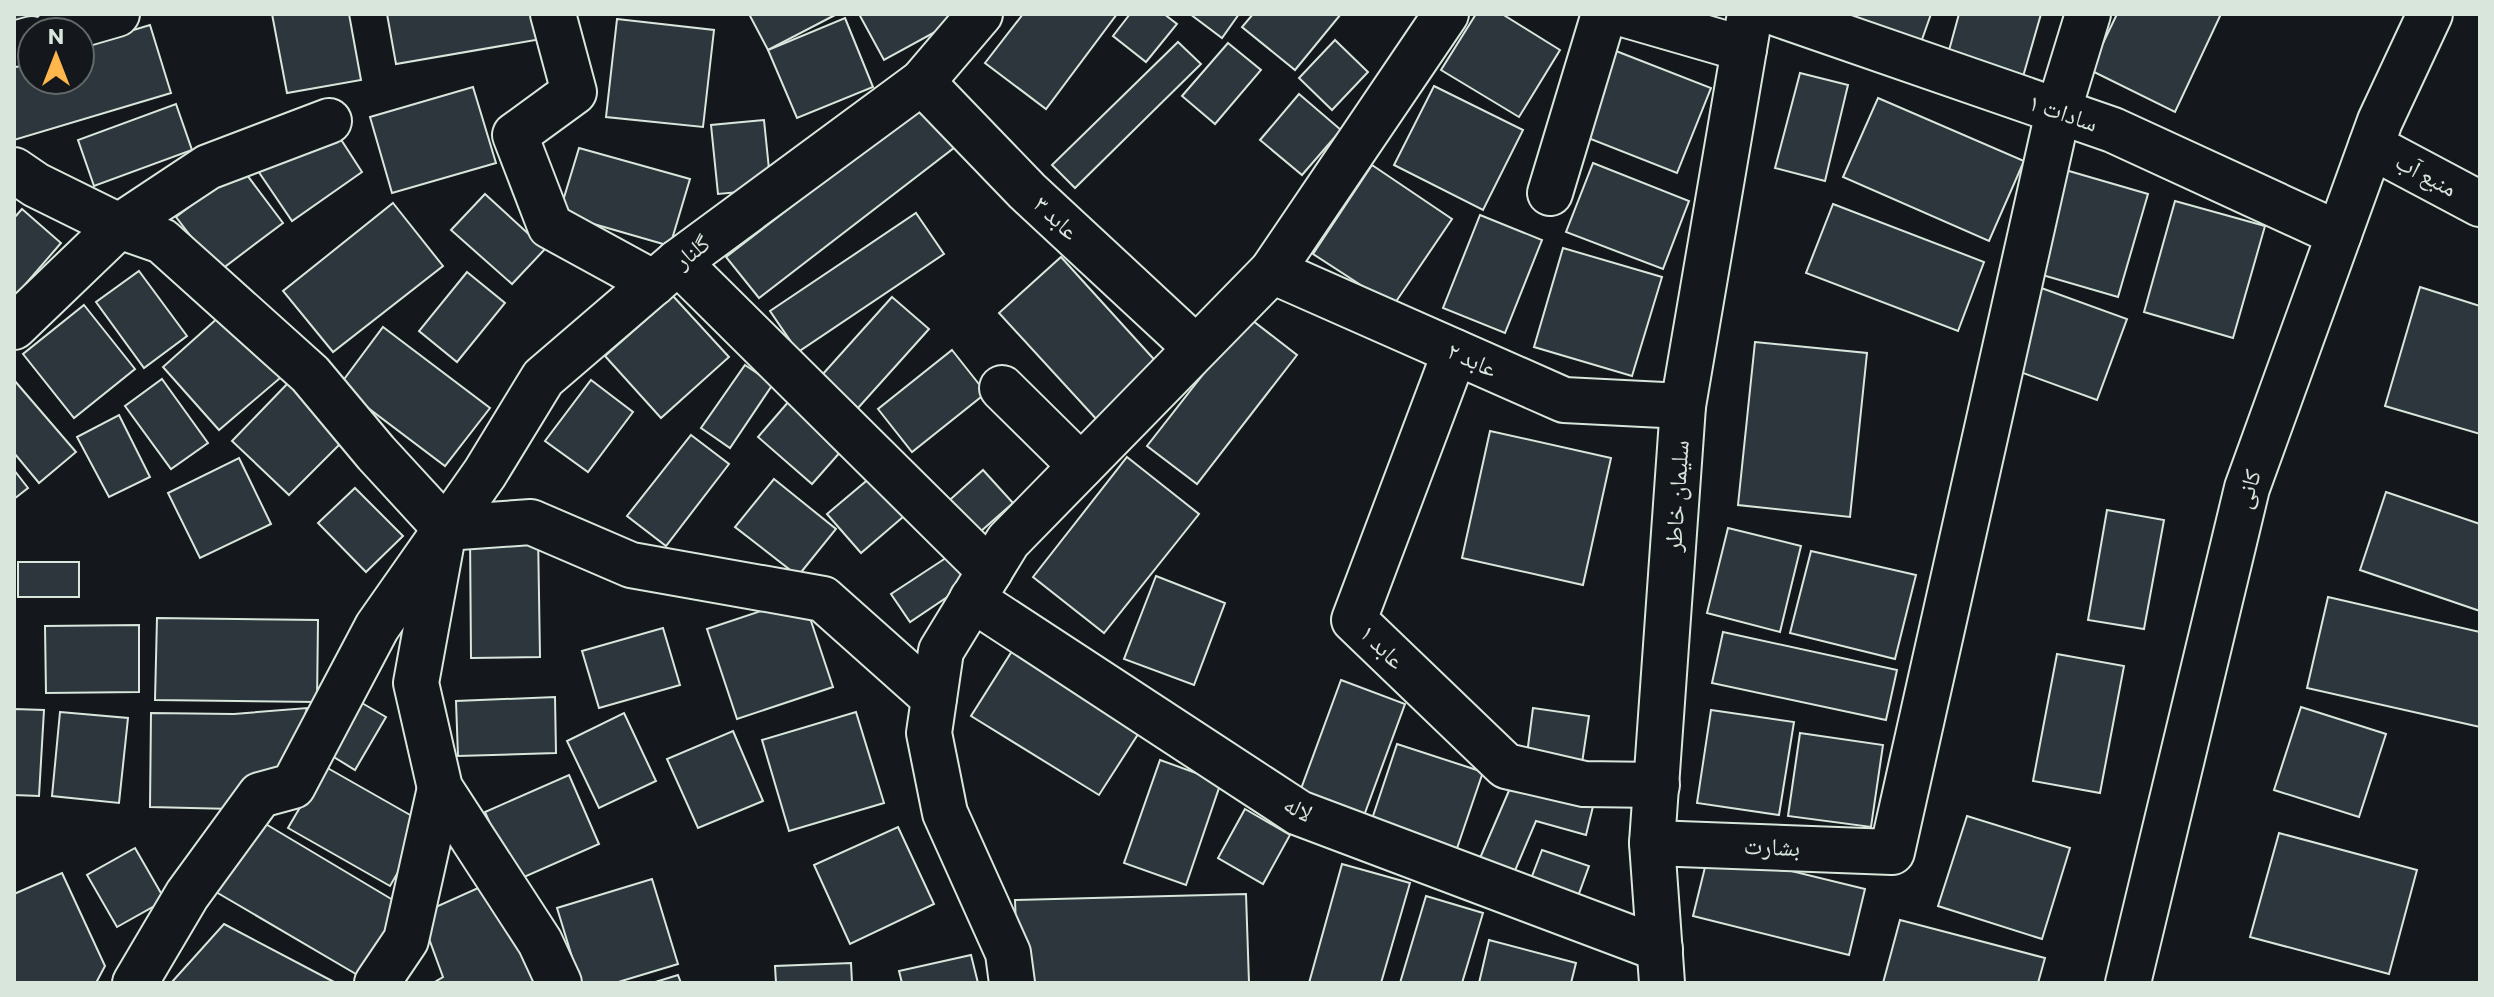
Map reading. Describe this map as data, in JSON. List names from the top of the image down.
{
  "streets": {
    "street": [
      "سادات ۱",
      "منبع آب",
      "عابد ۳",
      "گلنار",
      "عابد ۲",
      "کانی",
      "سلیمان خاطر",
      "عابد ۱",
      "لاله",
      "بشارت"
    ]
  },
  "crossings": [
    ["سادات ۱", "کانی"],
    ["سادات ۱", "بشارت"],
    ["منبع آب", "کانی"],
    ["عابد ۳", "گلنار"],
    ["گلنار", "لاله"],
    ["عابد ۲", "سلیمان خاطر"],
    ["عابد ۲", "عابد ۱"],
    ["سلیمان خاطر", "عابد ۱"],
    ["سلیمان خاطر", "لاله"],
    ["سلیمان خاطر", "بشارت"]
  ],
  "north": "top"
}
